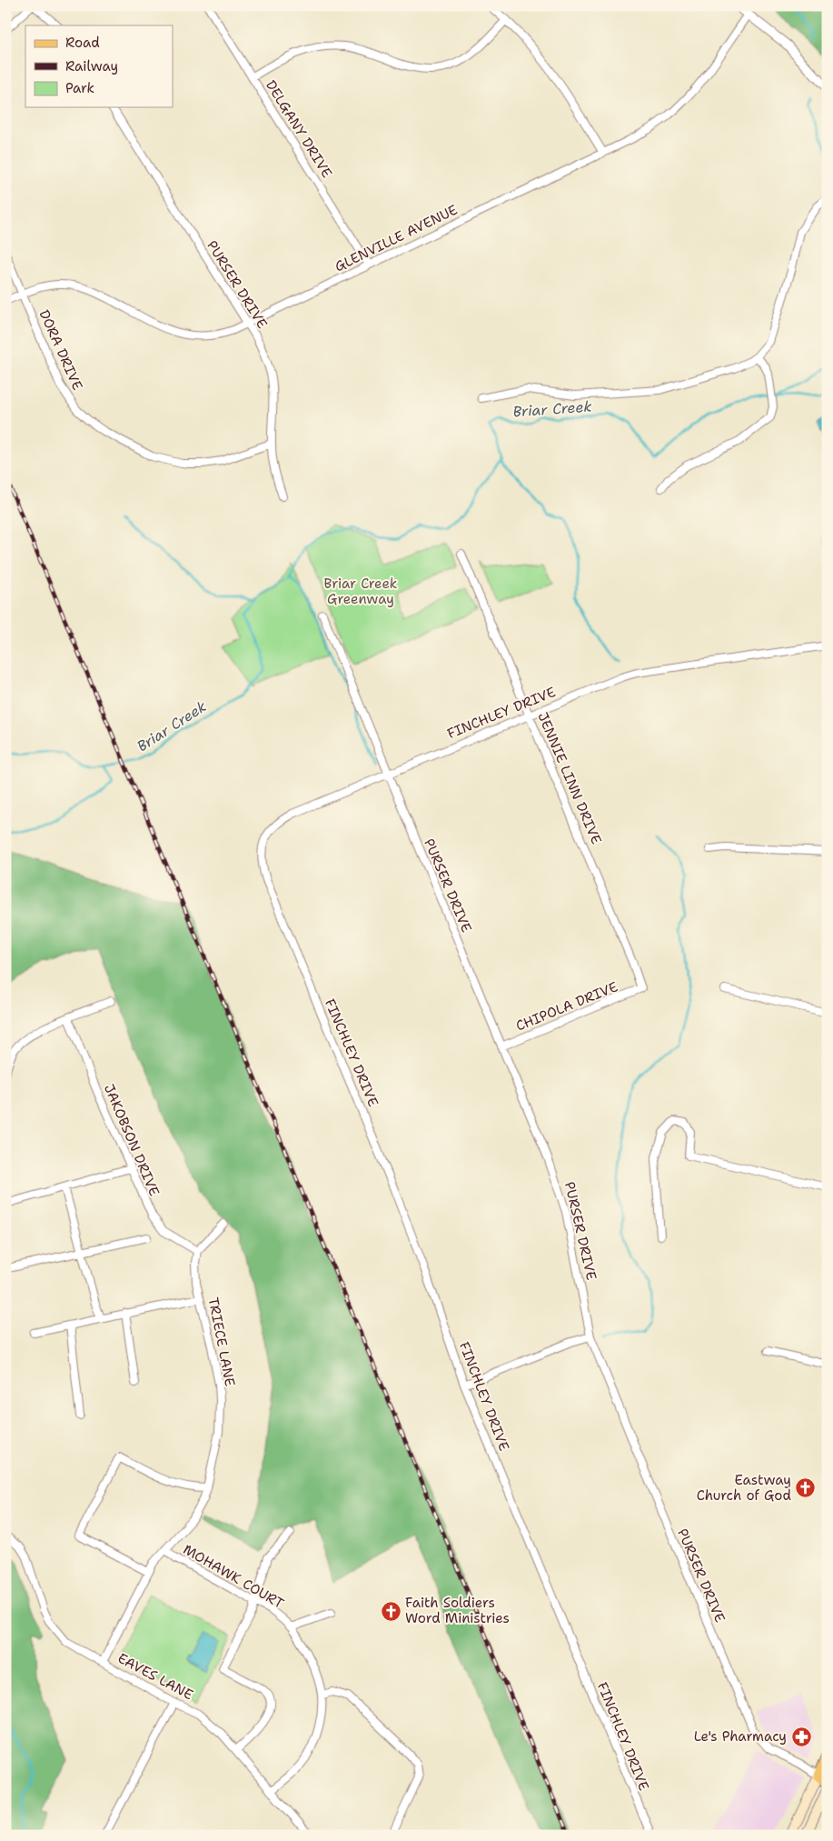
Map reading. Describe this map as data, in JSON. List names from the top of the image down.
{
  "streets": {
    "street": [
      "DELGANY DRIVE",
      "GLENVILLE AVENUE",
      "PURSER DRIVE",
      "DORA DRIVE",
      "FINCHLEY DRIVE",
      "JENNIE LINN DRIVE",
      "CHIPOLA DRIVE",
      "JAKOBSON DRIVE",
      "TRIECE LANE",
      "MOHAWK COURT",
      "EAVES LANE"
    ]
  },
  "crossings": [
    ["DELGANY DRIVE", "GLENVILLE AVENUE"],
    ["GLENVILLE AVENUE", "PURSER DRIVE"],
    ["GLENVILLE AVENUE", "DORA DRIVE"],
    ["PURSER DRIVE", "DORA DRIVE"],
    ["PURSER DRIVE", "FINCHLEY DRIVE"],
    ["PURSER DRIVE", "CHIPOLA DRIVE"],
    ["FINCHLEY DRIVE", "JENNIE LINN DRIVE"],
    ["JENNIE LINN DRIVE", "CHIPOLA DRIVE"],
    ["JAKOBSON DRIVE", "TRIECE LANE"],
    ["TRIECE LANE", "MOHAWK COURT"],
    ["TRIECE LANE", "EAVES LANE"],
    ["MOHAWK COURT", "EAVES LANE"]
  ],
  "water": ["Briar Creek"],
  "parks": ["Briar Creek Greenway"],
  "places": {
    "church": ["Eastway Church of God", "Faith Soldiers Word Ministries"],
    "pharmacy": ["Le's Pharmacy"]
  },
  "legend": ["Road", "Railway", "Park"]
}
